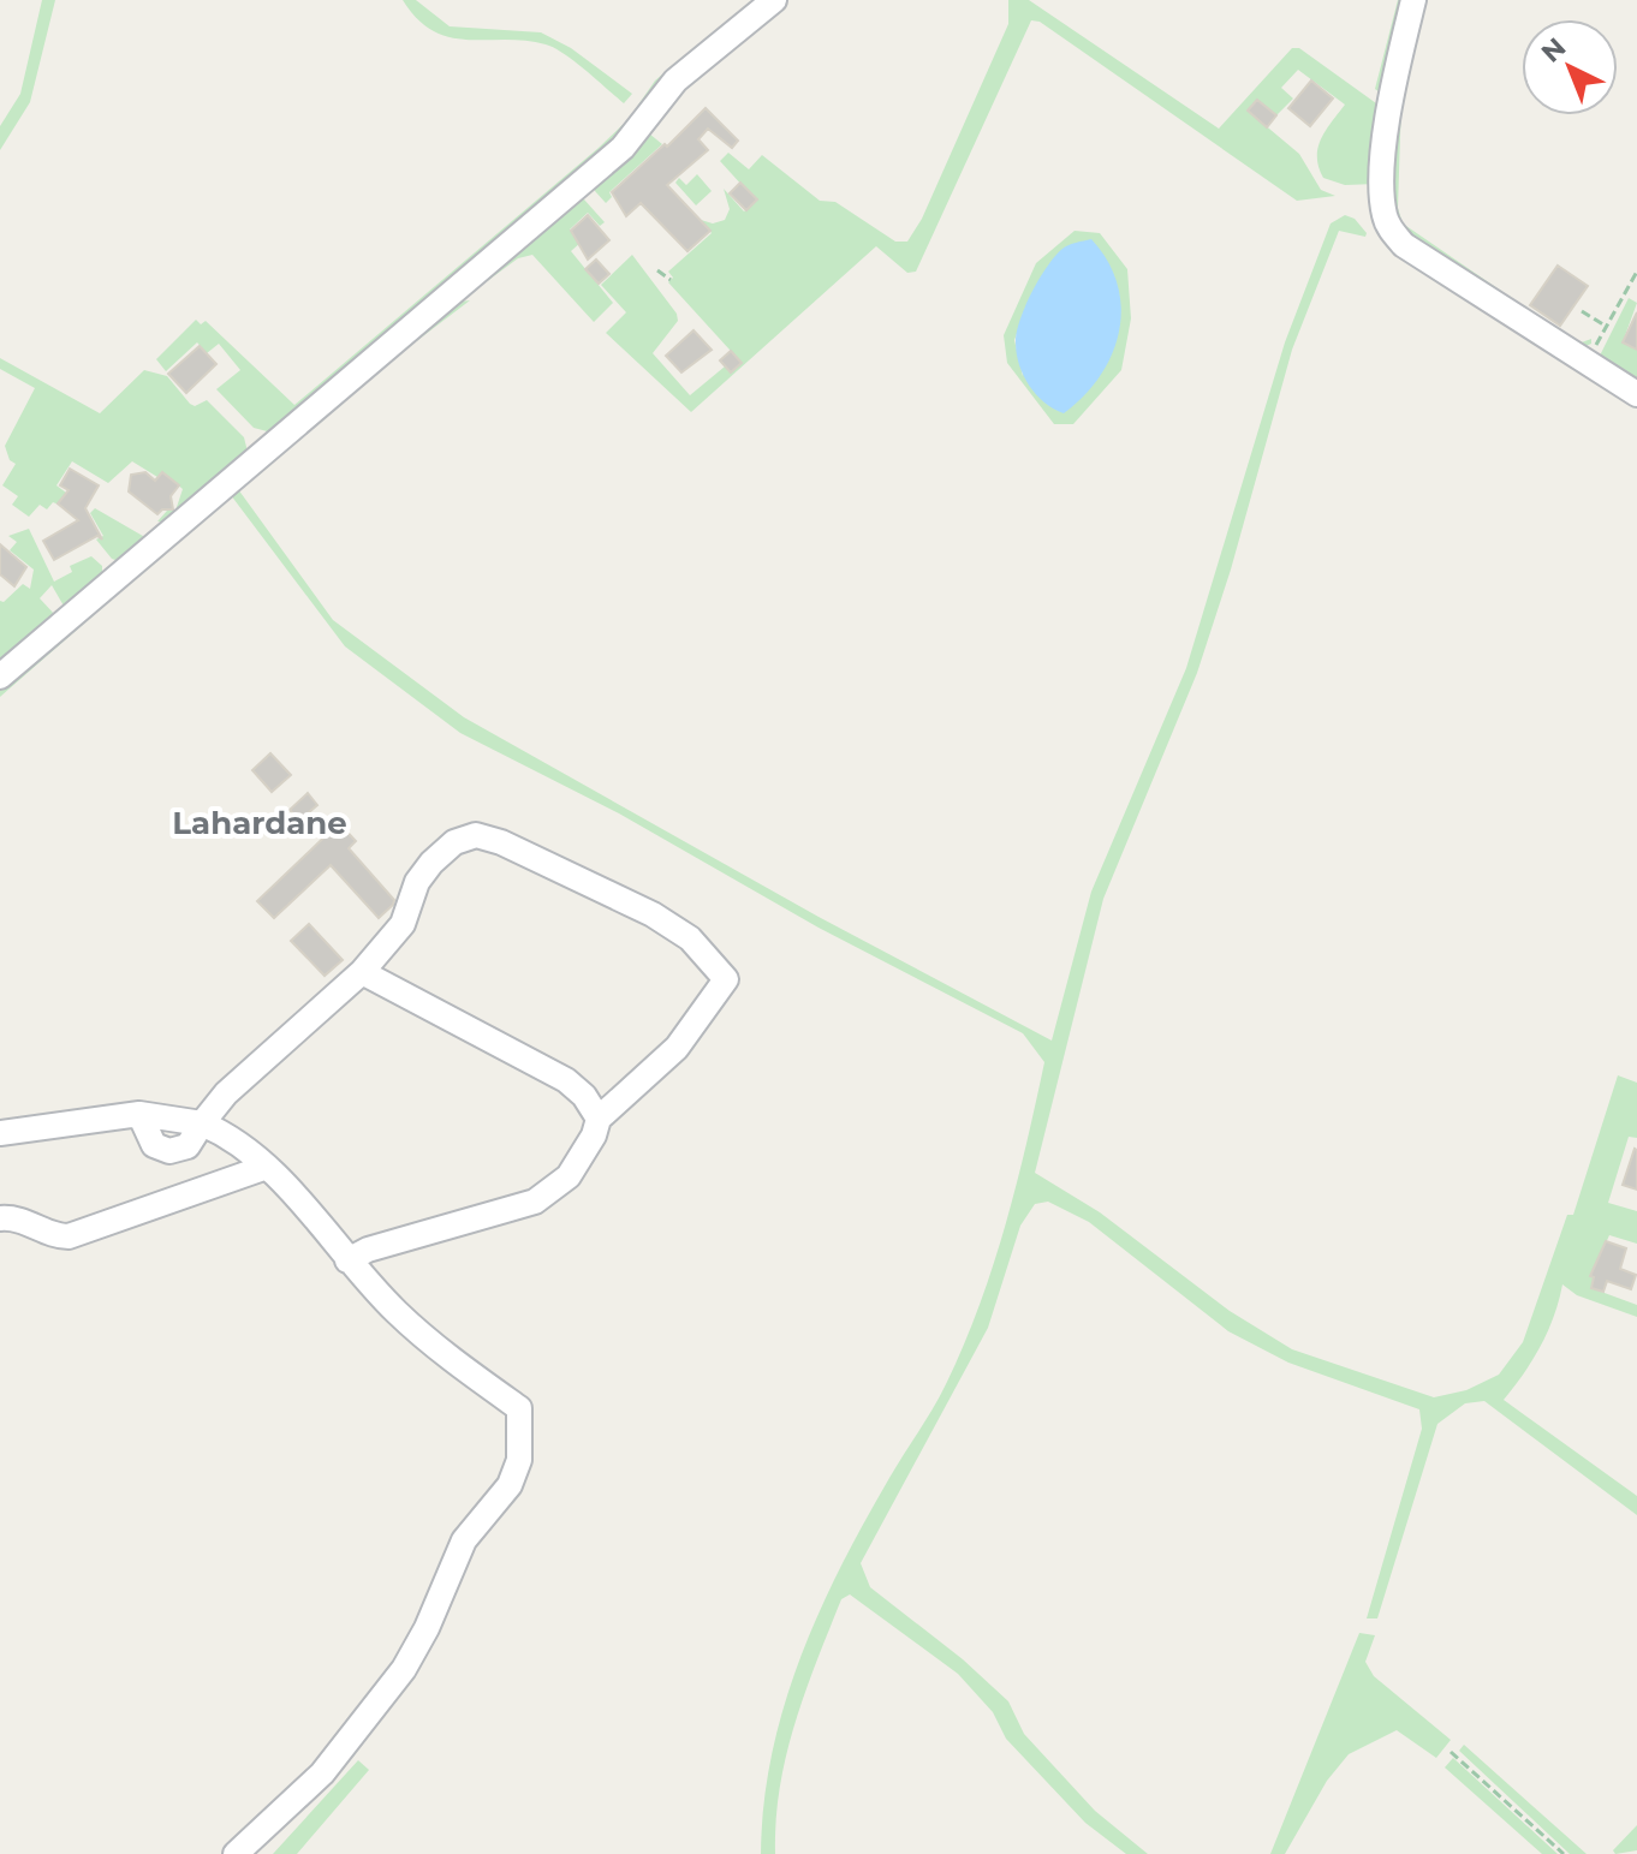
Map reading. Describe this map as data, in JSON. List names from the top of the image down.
{
  "districts": ["Lahardane"],
  "north": "top left"
}
